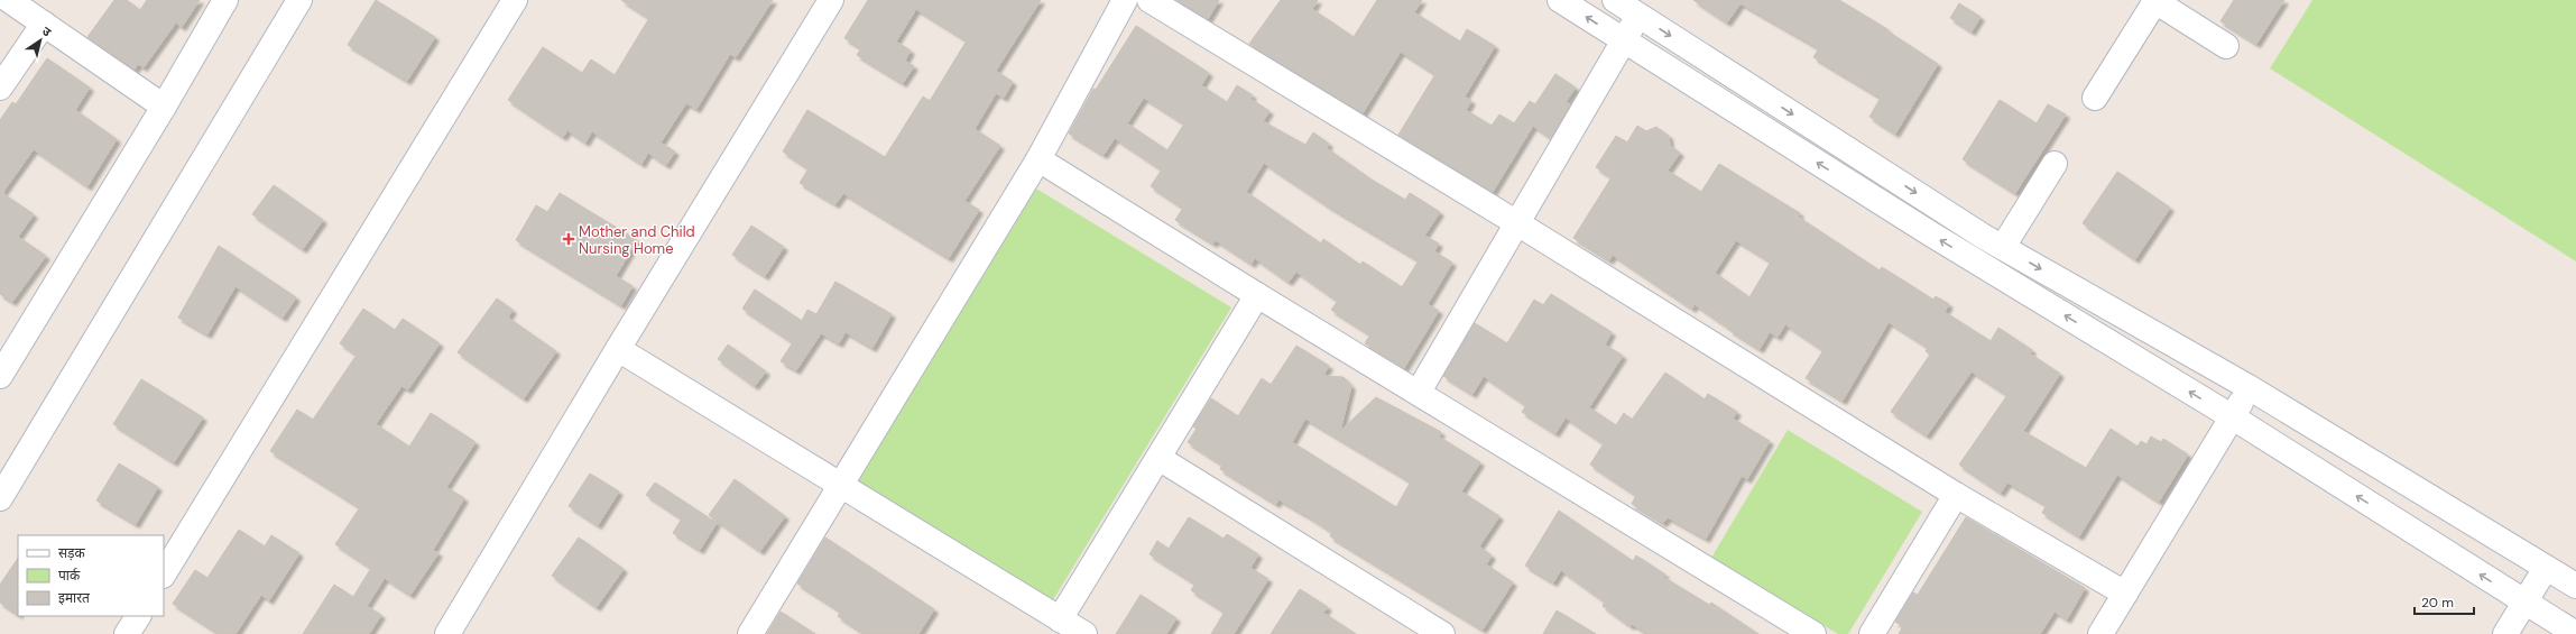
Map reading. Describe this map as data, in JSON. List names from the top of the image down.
{
  "places": {
    "health": ["Mother and Child Nursing Home"]
  },
  "legend": ["सड़क", "पार्क", "इमारत"],
  "scale_bar": "20 m",
  "north": "top right"
}
